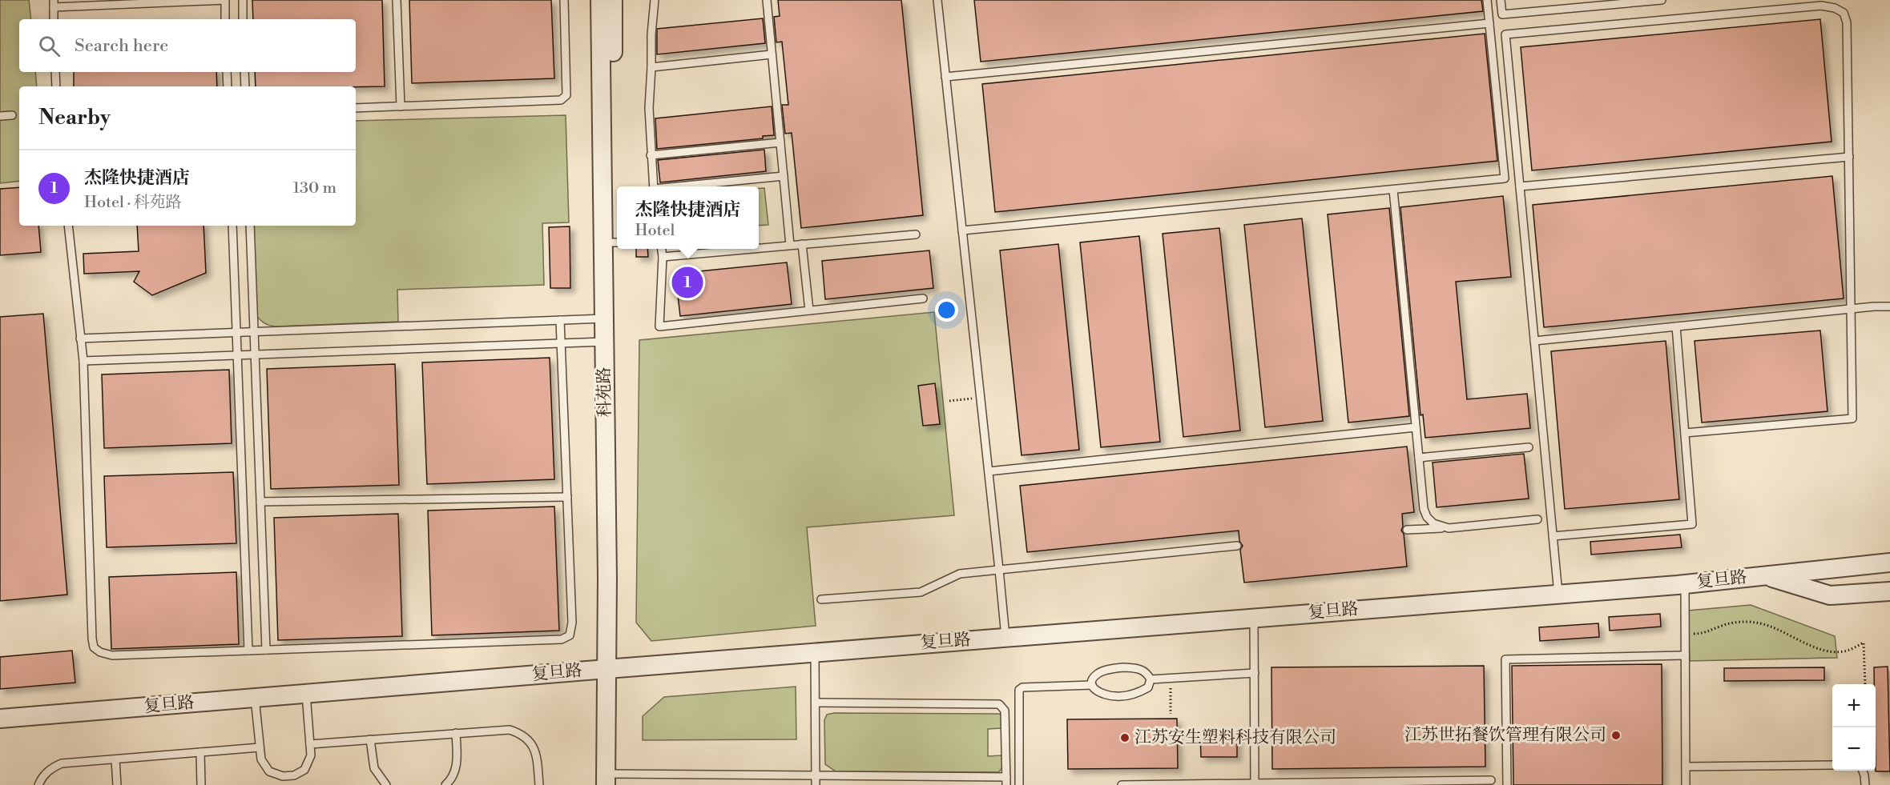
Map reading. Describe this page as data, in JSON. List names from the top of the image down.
{
  "streets": {
    "street": ["科苑路", "复旦路"]
  },
  "crossings": [
    ["科苑路", "复旦路"]
  ],
  "places": ["江苏世拓餐饮管理有限公司", "江苏安生塑料科技有限公司"],
  "page": {
    "search": "Search here",
    "heading": "Nearby",
    "list": [
      {
        "mark": "1",
        "name": "杰隆快捷酒店",
        "note": "Hotel · 科苑路",
        "value": "130 m"
      }
    ],
    "popup": ["杰隆快捷酒店", "Hotel"],
    "pins": "1",
    "map_buttons": ["+", "−"]
  }
}
